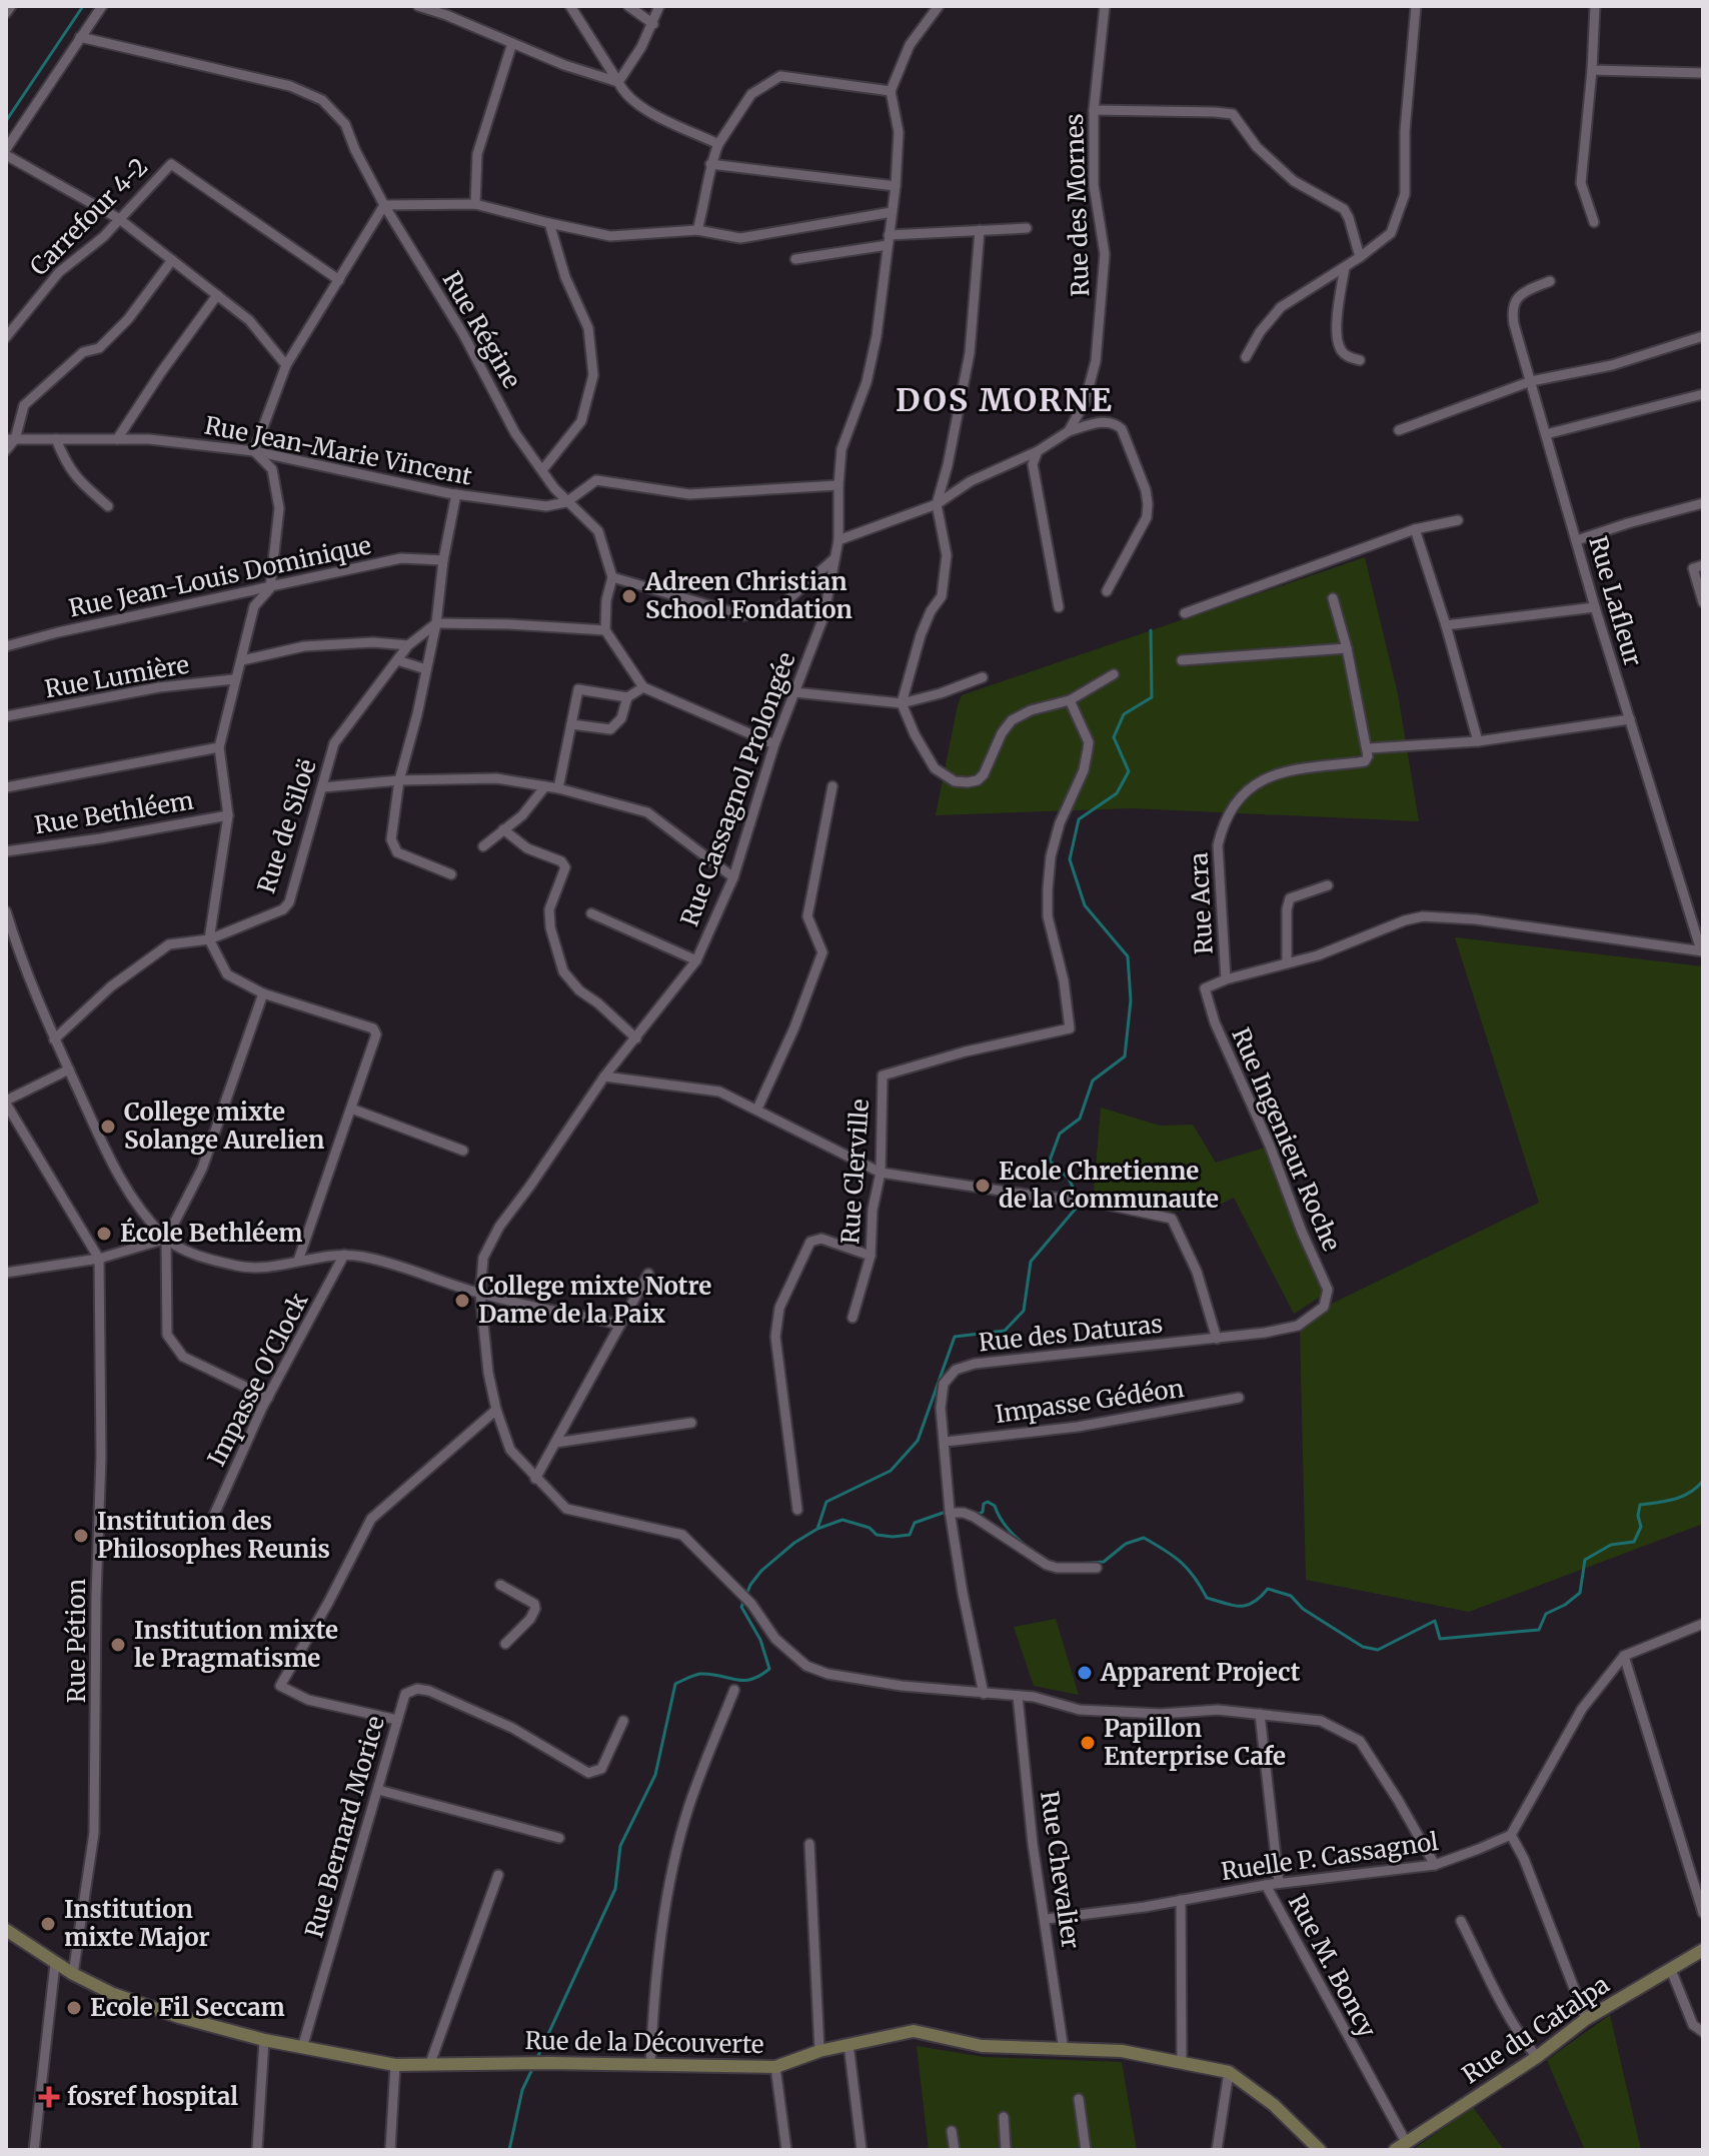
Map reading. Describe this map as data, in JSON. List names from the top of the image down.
{
  "streets": {
    "street": [
      "Rue des Mornes",
      "Carrefour 4-2",
      "Rue Régine",
      "Rue Jean-Marie Vincent",
      "Rue Jean-Louis Dominique",
      "Rue Lafleur",
      "Rue Lumière",
      "Rue Cassagnol Prolongée",
      "Rue Bethléem",
      "Rue de Siloë",
      "Rue Acra",
      "Rue Ingenieur Roche",
      "Rue Clerville",
      "Rue des Daturas",
      "Impasse O'Clock",
      "Impasse Gédéon",
      "Rue Pétion",
      "Rue Bernard Morice",
      "Ruelle P. Cassagnol",
      "Rue Chevalier",
      "Rue M. Boncy",
      "Rue du Catalpa",
      "Rue de la Découverte"
    ]
  },
  "crossings": [
    ["Rue Régine", "Rue Jean-Marie Vincent"],
    ["Rue Cassagnol Prolongée", "Rue des Daturas"],
    ["Rue Acra", "Rue Ingenieur Roche"],
    ["Rue Ingenieur Roche", "Rue des Daturas"],
    ["Rue des Daturas", "Impasse Gédéon"],
    ["Rue Pétion", "Rue de la Découverte"],
    ["Rue Bernard Morice", "Rue de la Découverte"],
    ["Ruelle P. Cassagnol", "Rue Chevalier"],
    ["Ruelle P. Cassagnol", "Rue M. Boncy"],
    ["Rue Chevalier", "Rue de la Découverte"],
    ["Rue M. Boncy", "Rue du Catalpa"]
  ],
  "districts": ["DOS MORNE"],
  "places": {
    "other": [
      "Adreen Christian School Fondation",
      "College mixte Solange Aurelien",
      "Ecole Chretienne de la Communaute",
      "École Bethléem",
      "College mixte Notre Dame de la Paix",
      "Institution des Philosophes Reunis",
      "Institution mixte le Pragmatisme",
      "Apparent Project",
      "Papillon Enterprise Cafe",
      "Institution mixte Major",
      "Ecole Fil Seccam"
    ],
    "health": ["fosref hospital"]
  }
}
